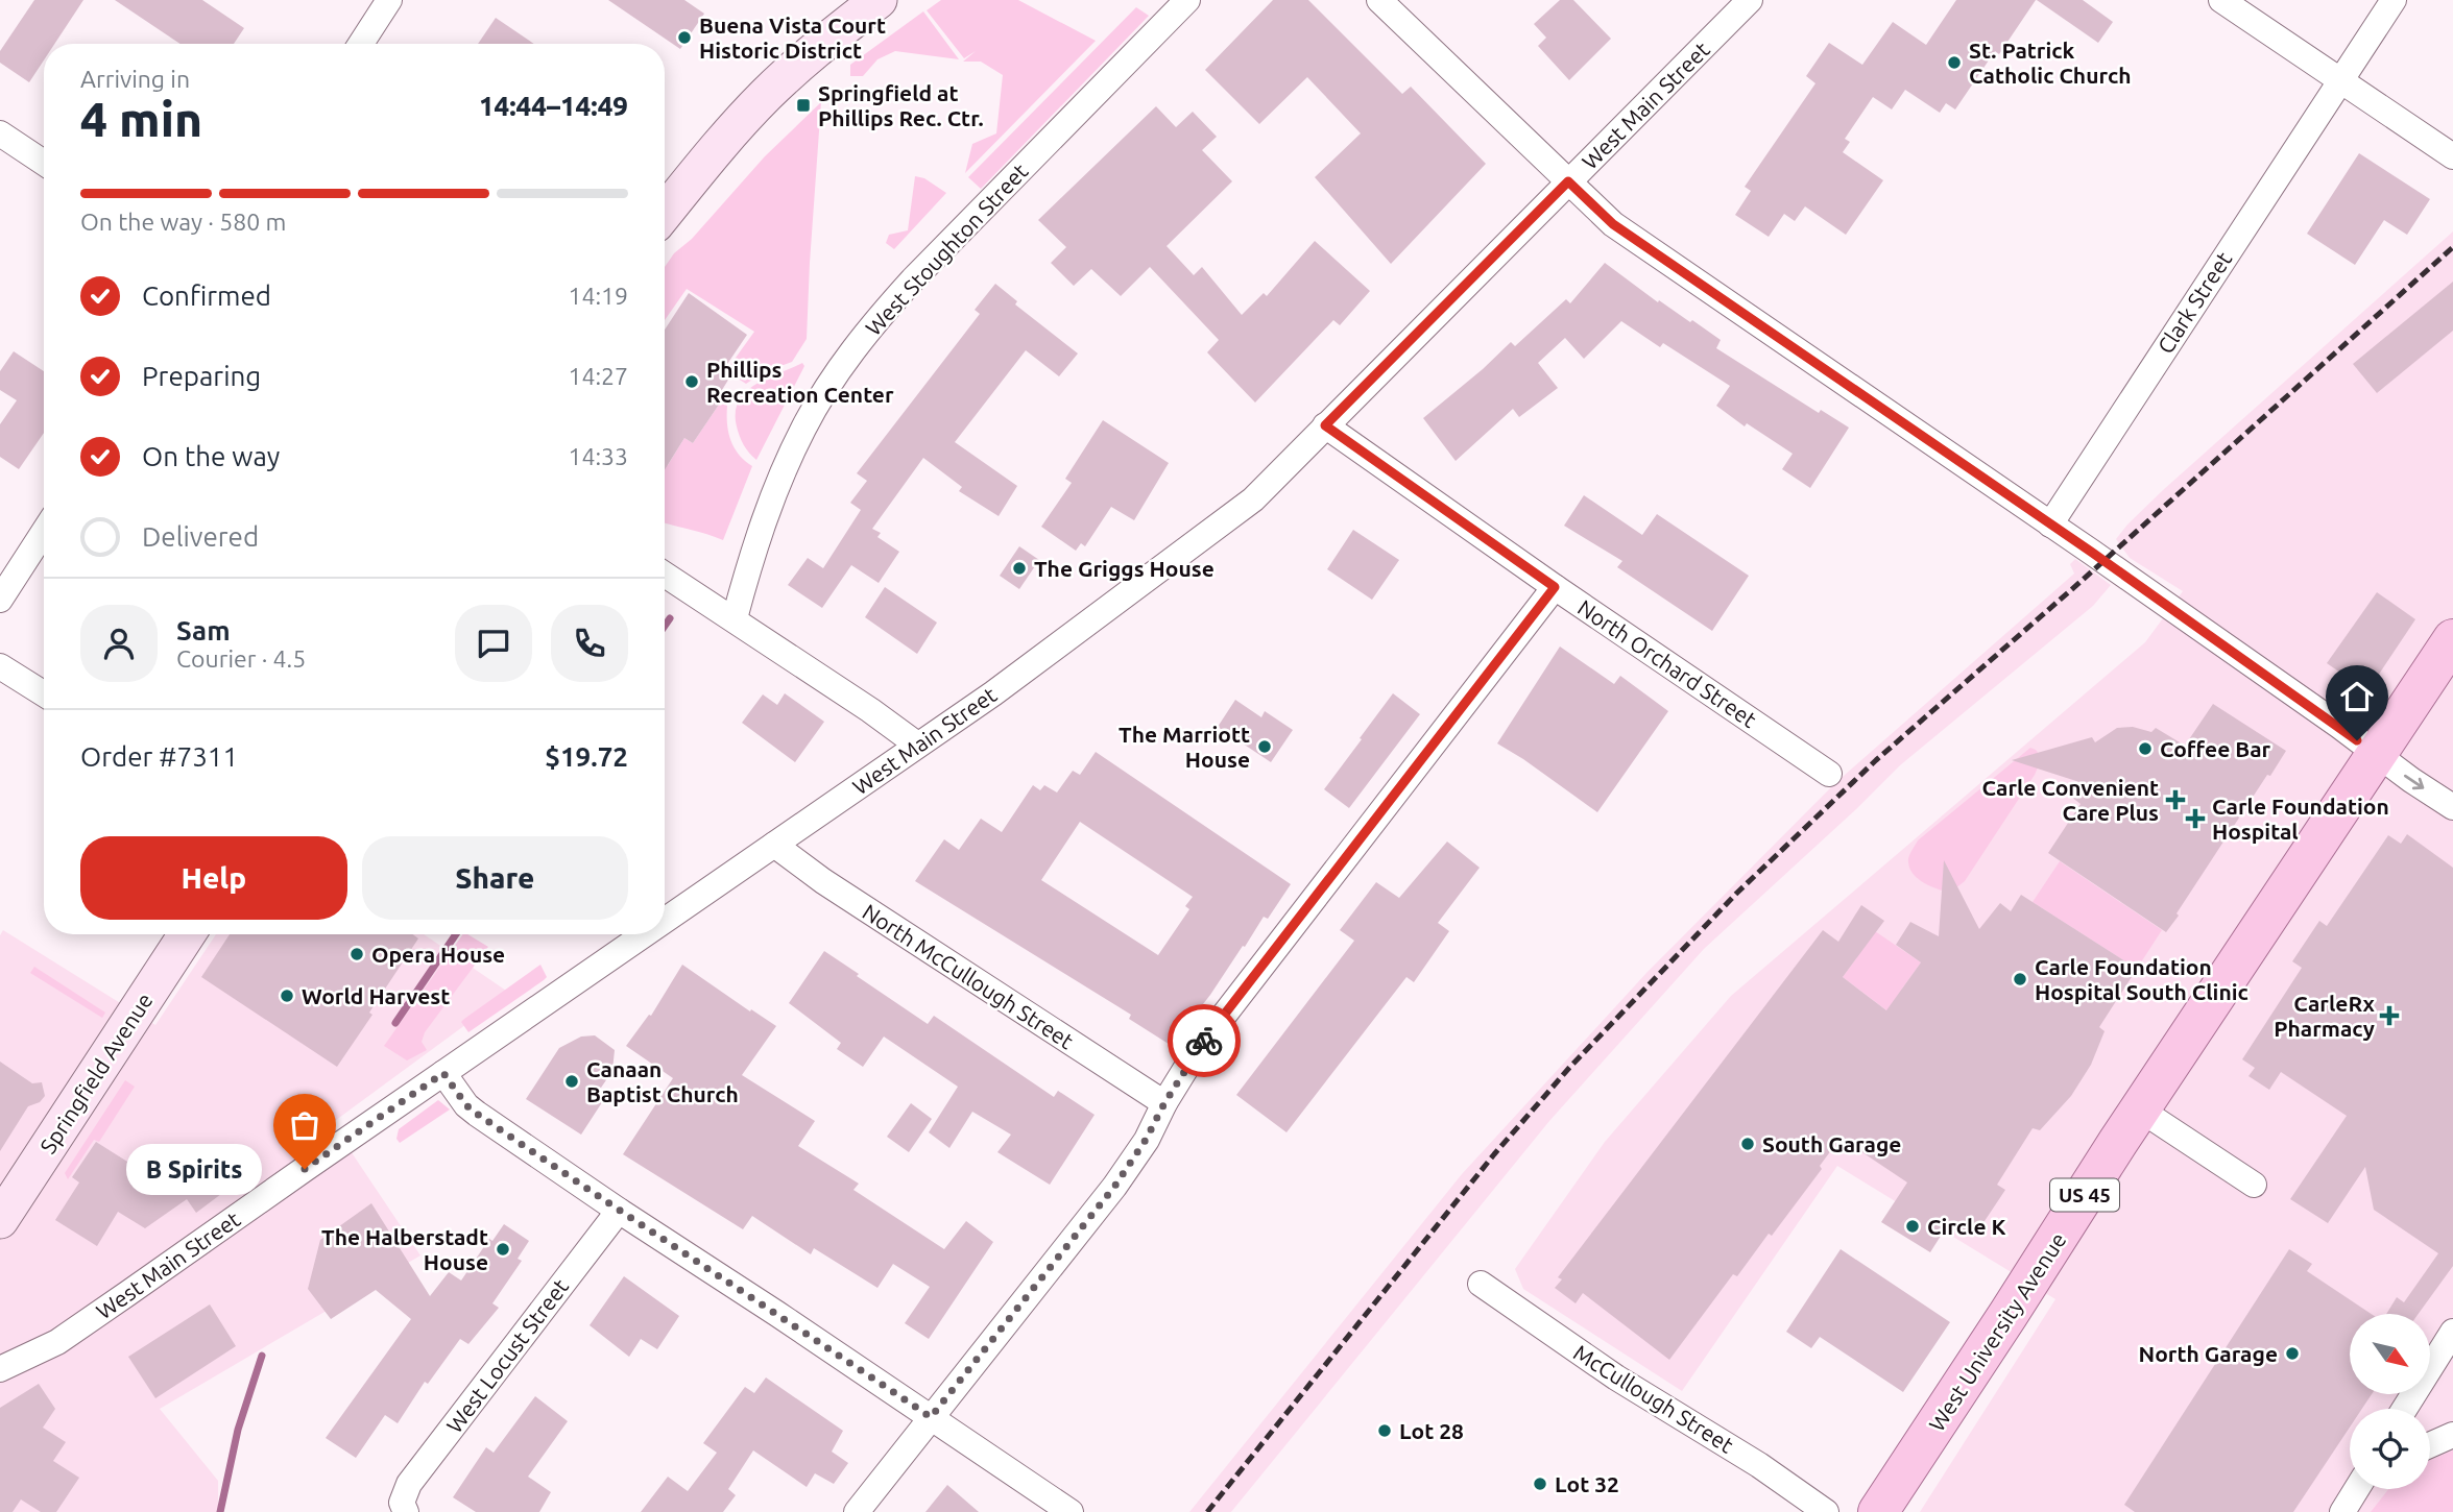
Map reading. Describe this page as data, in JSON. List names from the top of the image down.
{
  "streets": {
    "main road": ["US 45", "West University Avenue"],
    "street": [
      "West Main Street",
      "West Stoughton Street",
      "Clark Street",
      "North Orchard Street",
      "North McCullough Street",
      "Springfield Avenue",
      "West Locust Street",
      "McCullough Street"
    ]
  },
  "crossings": [
    ["West Main Street", "North Orchard Street"],
    ["West Main Street", "North McCullough Street"]
  ],
  "places": {
    "other": [
      "Buena Vista Court Historic District",
      "St. Patrick Catholic Church",
      "Phillips Recreation Center",
      "The Griggs House",
      "The Marriott House",
      "Coffee Bar",
      "Opera House",
      "Carle Foundation Hospital South Clinic",
      "World Harvest",
      "Canaan Baptist Church",
      "South Garage",
      "B Spirits",
      "Circle K",
      "The Halberstadt House",
      "North Garage",
      "Lot 28",
      "Lot 32"
    ],
    "transit": ["Springfield at Phillips Rec. Ctr."],
    "health": ["Carle Convenient Care Plus", "Carle Foundation Hospital", "CarleRx Pharmacy"]
  },
  "north": "bottom right",
  "page": {
    "heading": ["4 min", "Arriving in", "14:44–14:49"],
    "panel": [
      "Sam",
      "Courier · 4.5",
      "Order #7311",
      "$19.72"
    ],
    "bar": "On the way · 580 m",
    "list": [
      ["Confirmed", "14:19"],
      ["Preparing", "14:27"],
      ["On the way", "14:33"],
      "Delivered"
    ],
    "buttons": ["Help", "Share"],
    "bubble": "B Spirits"
  }
}
